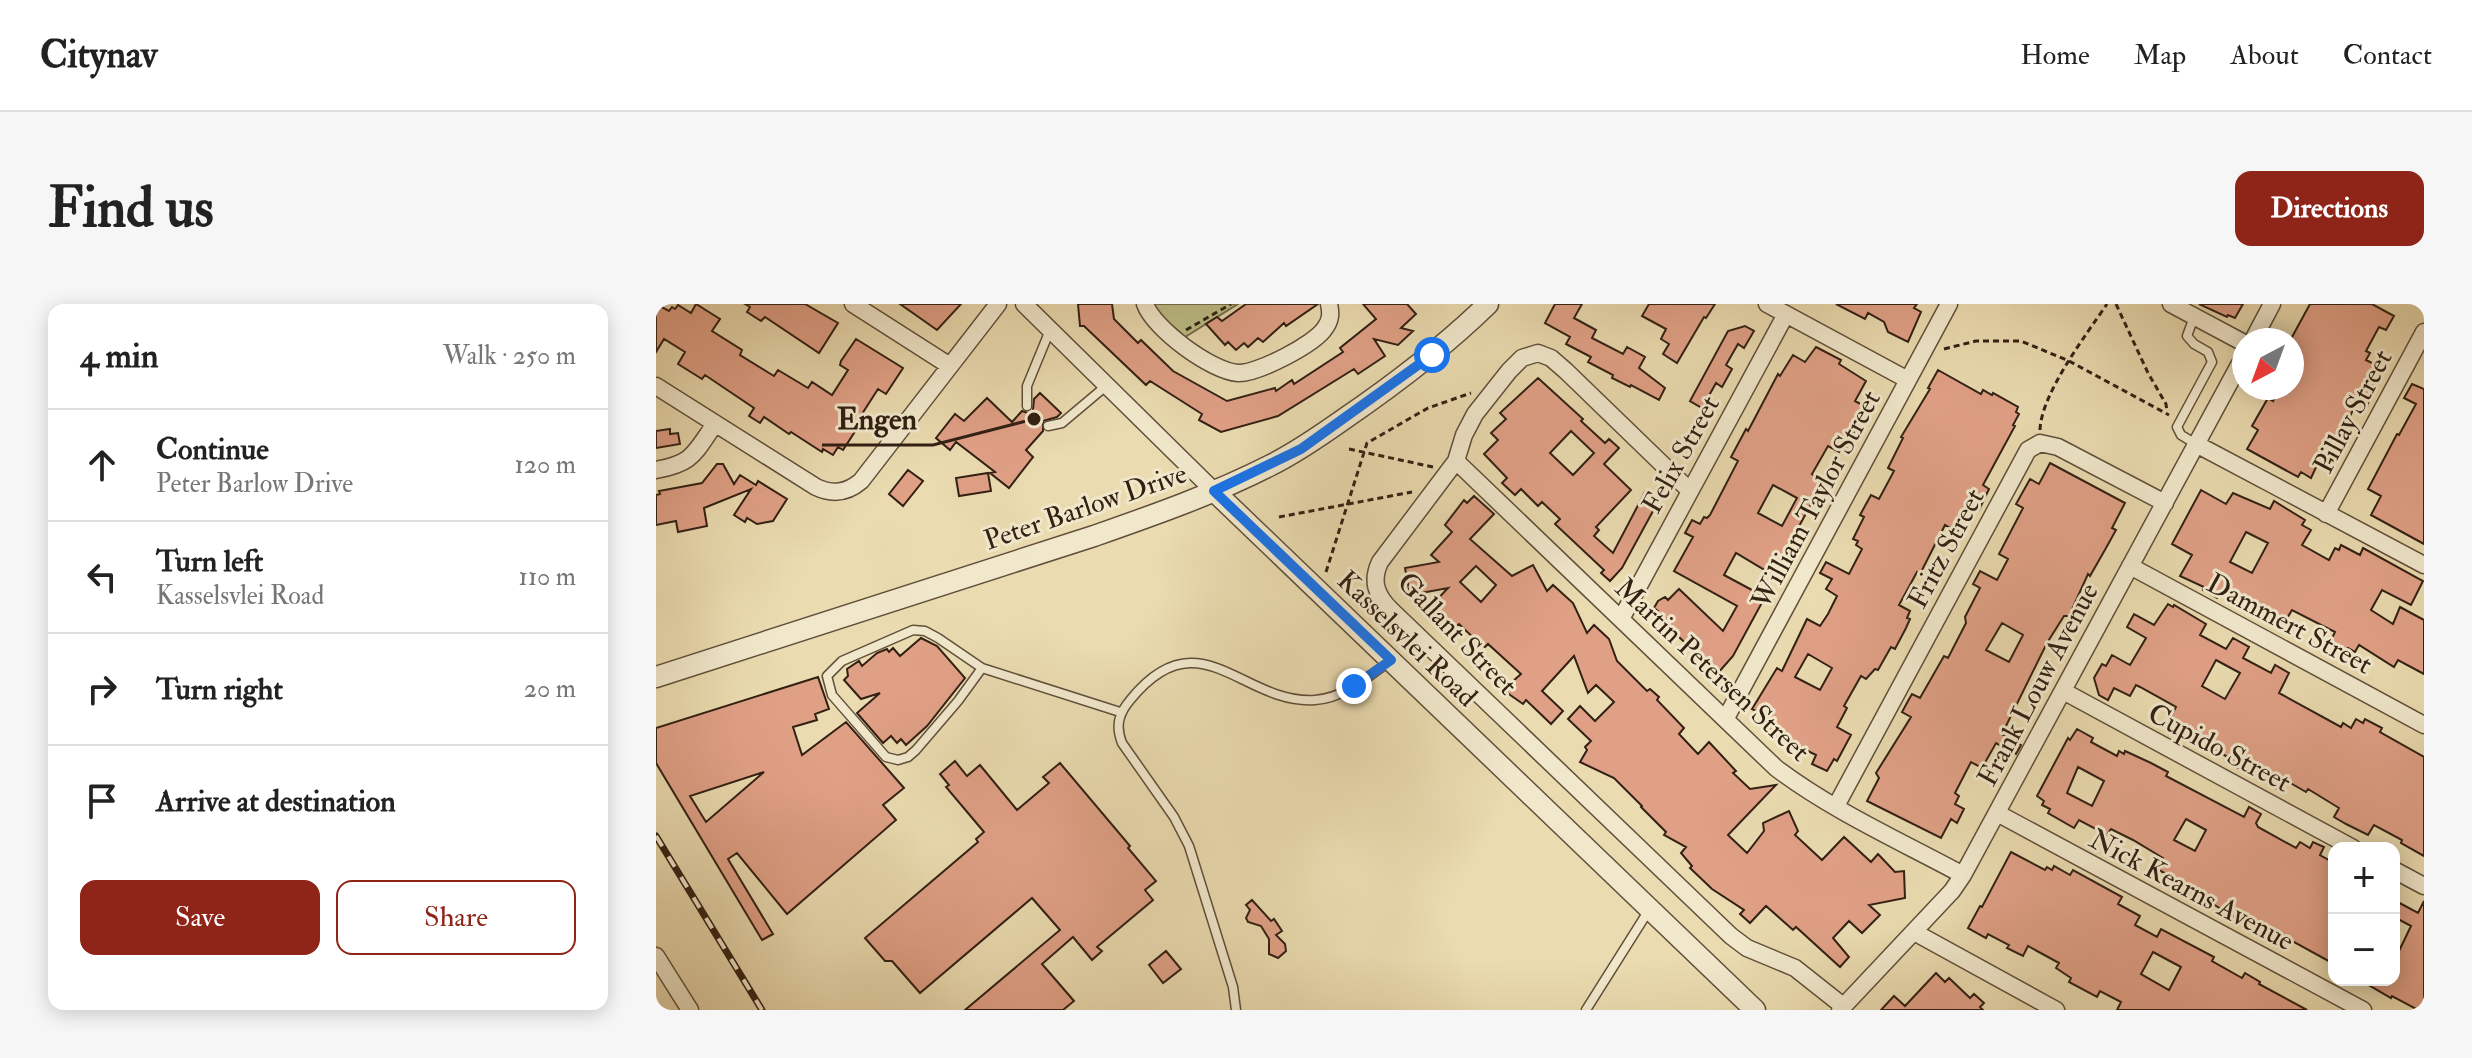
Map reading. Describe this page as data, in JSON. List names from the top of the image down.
{
  "streets": {
    "street": [
      "Pillay Street",
      "Felix Street",
      "William Taylor Street",
      "Peter Barlow Drive",
      "Fritz Street",
      "Dammert Street",
      "Gallant Street",
      "Kasselsvlei Road",
      "Martin Petersen Street",
      "Frank Louw Avenue",
      "Cupido Street",
      "Nick Kearns Avenue"
    ]
  },
  "crossings": [
    ["Felix Street", "Gallant Street"],
    ["Felix Street", "Martin Petersen Street"],
    ["William Taylor Street", "Martin Petersen Street"],
    ["Peter Barlow Drive", "Kasselsvlei Road"],
    ["Fritz Street", "Martin Petersen Street"],
    ["Dammert Street", "Frank Louw Avenue"],
    ["Gallant Street", "Martin Petersen Street"],
    ["Gallant Street", "Frank Louw Avenue"],
    ["Martin Petersen Street", "Frank Louw Avenue"],
    ["Frank Louw Avenue", "Cupido Street"],
    ["Frank Louw Avenue", "Nick Kearns Avenue"]
  ],
  "places": ["Engen"],
  "north": "bottom left",
  "page": {
    "header": "Citynav",
    "nav": [
      "Home",
      "Map",
      "About",
      "Contact"
    ],
    "buttons": [
      "Directions",
      ["Save", "Share"]
    ],
    "title": "Find us",
    "heading": ["4 min", "Walk · 250 m"],
    "list": [
      ["Continue", "Peter Barlow Drive", "120 m"],
      ["Turn left", "Kasselsvlei Road", "110 m"],
      ["Turn right", "20 m"],
      "Arrive at destination"
    ],
    "map_buttons": ["+", "−"]
  }
}
